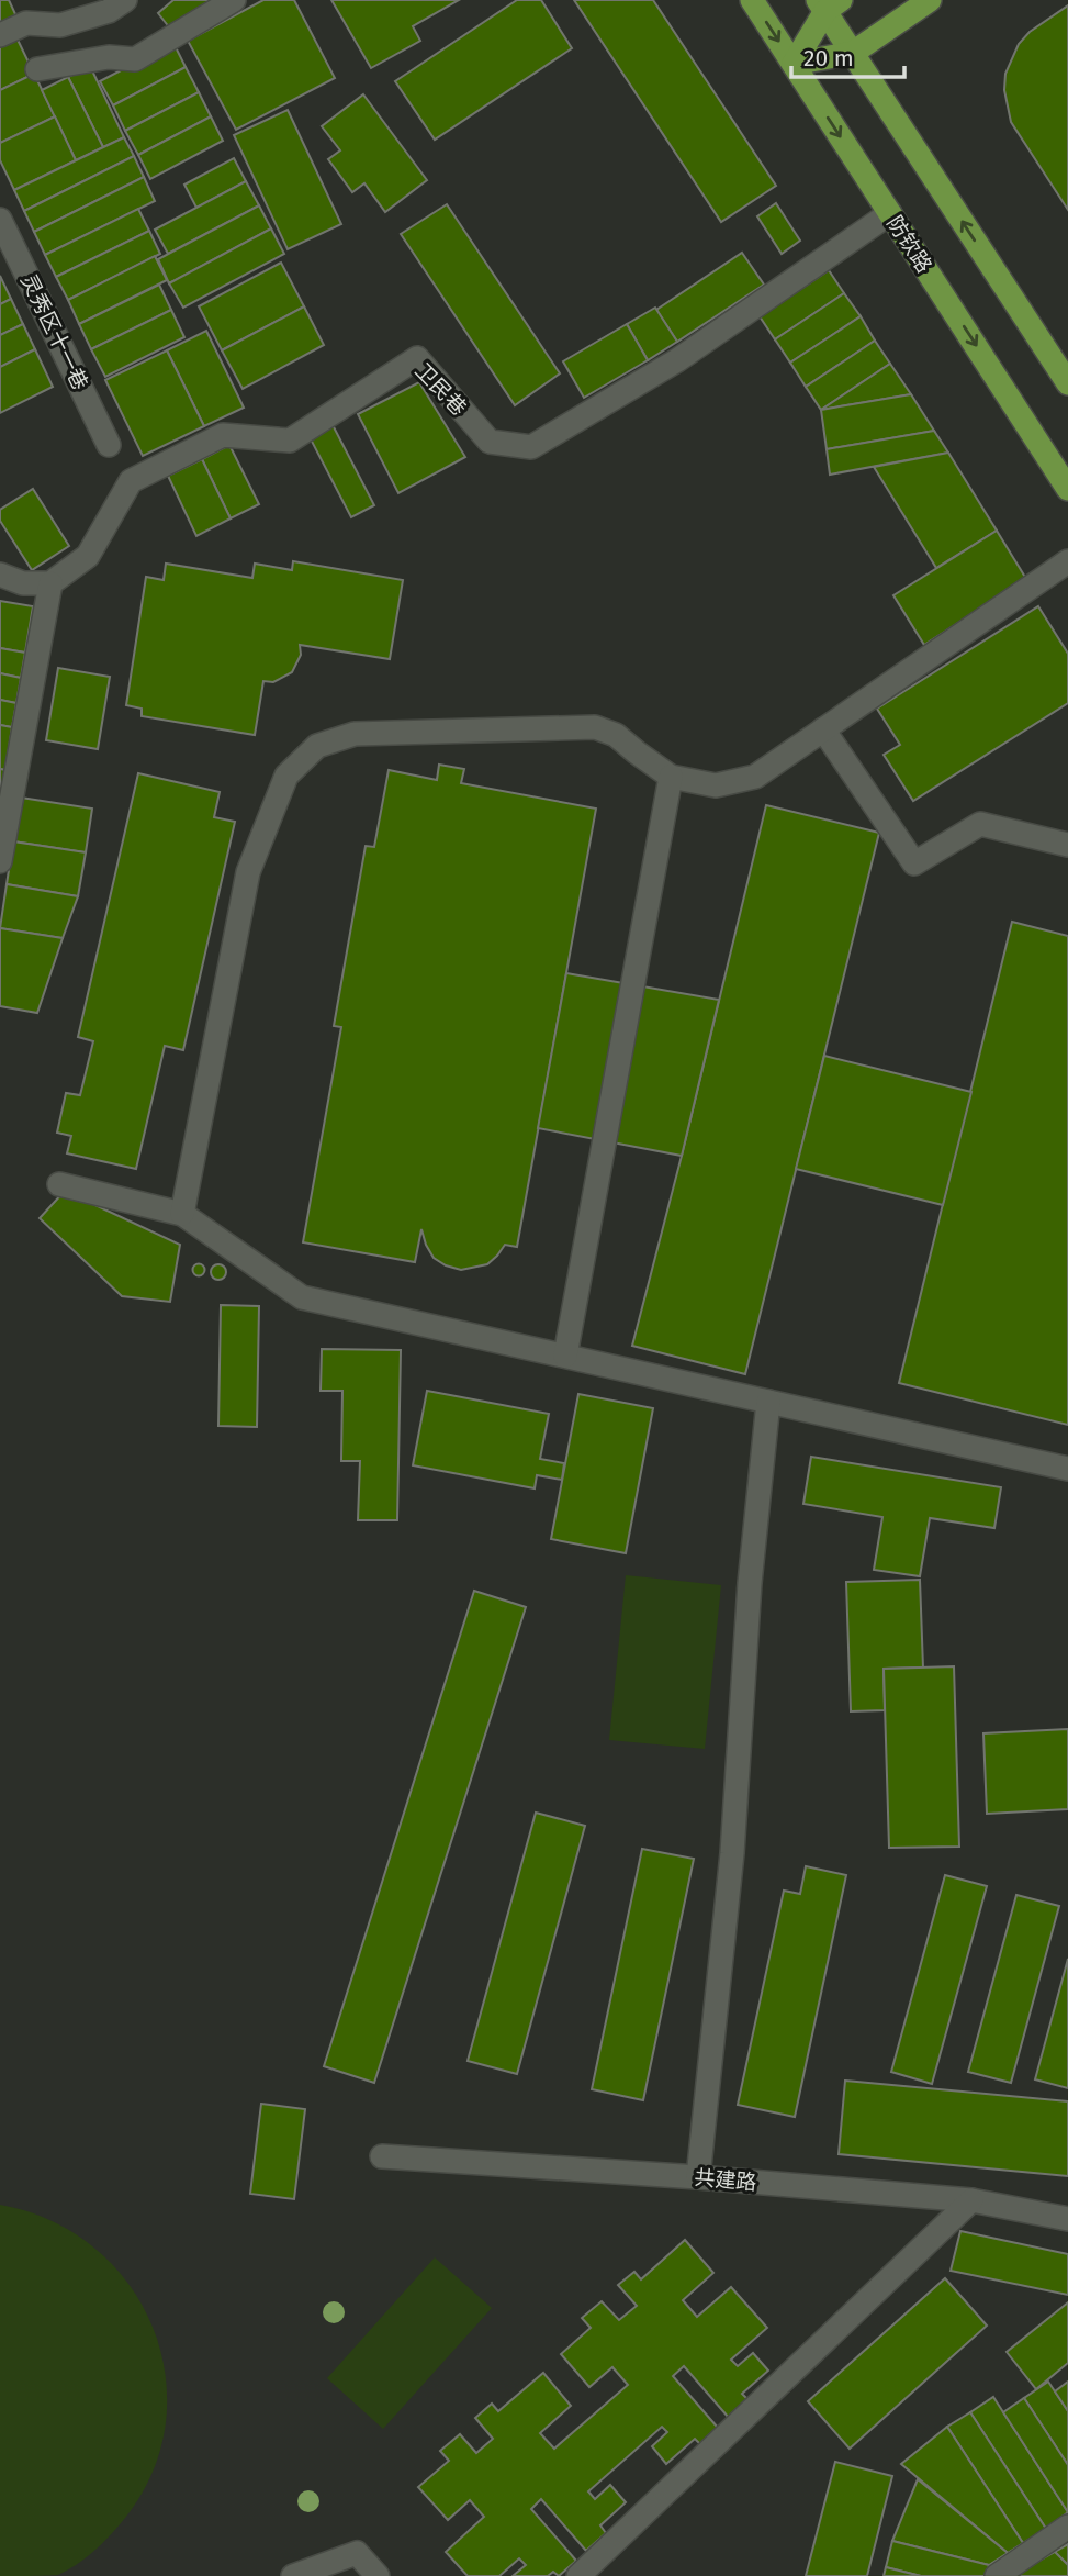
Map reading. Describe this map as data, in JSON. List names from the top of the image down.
{
  "streets": {
    "main road": ["防钦路"],
    "street": ["灵秀区十一巷", "卫民巷", "共建路"]
  },
  "crossings": [
    ["防钦路", "卫民巷"]
  ],
  "scale_bar": "20 m"
}
